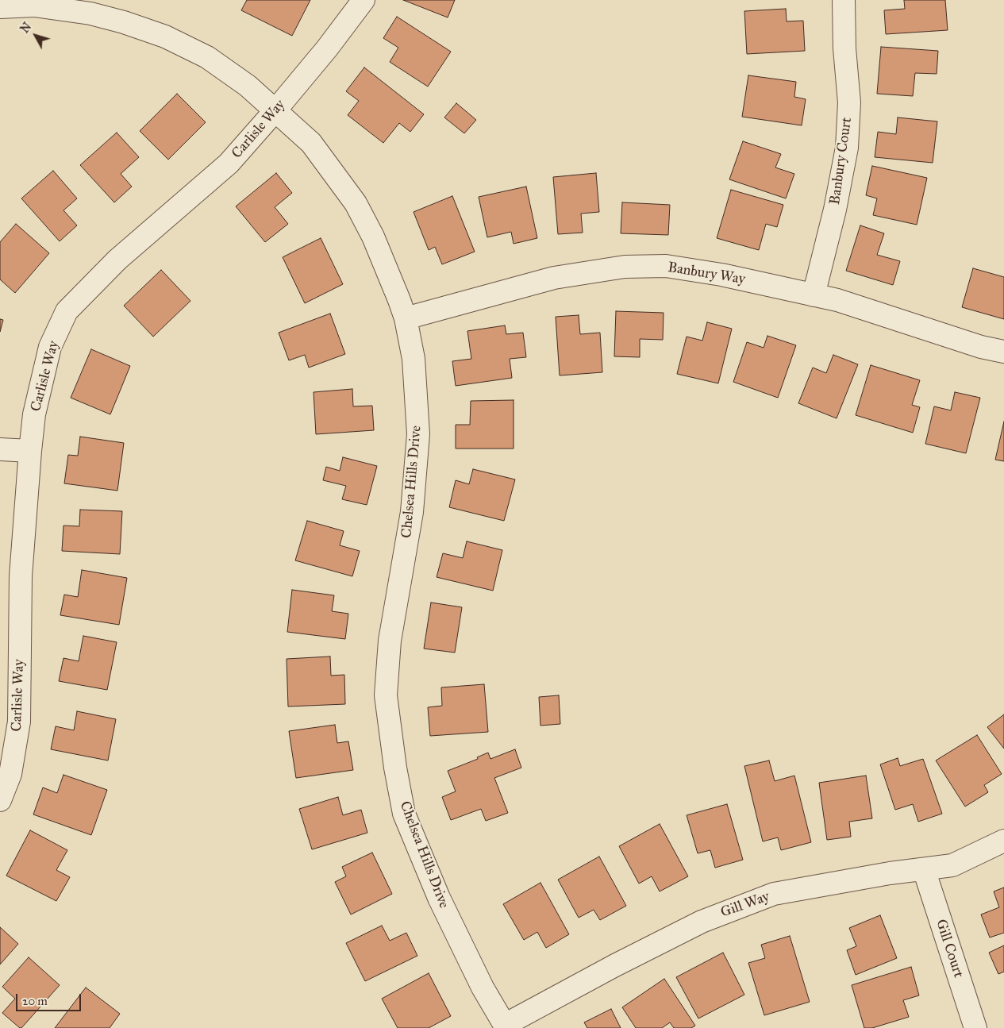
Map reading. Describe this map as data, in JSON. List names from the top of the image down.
{
  "streets": {
    "street": [
      "Carlisle Way",
      "Banbury Court",
      "Banbury Way",
      "Chelsea Hills Drive",
      "Gill Way",
      "Gill Court"
    ]
  },
  "crossings": [
    ["Carlisle Way", "Chelsea Hills Drive"],
    ["Banbury Court", "Banbury Way"],
    ["Banbury Way", "Chelsea Hills Drive"],
    ["Chelsea Hills Drive", "Gill Way"],
    ["Gill Way", "Gill Court"]
  ],
  "scale_bar": "20 m",
  "north": "top left"
}
